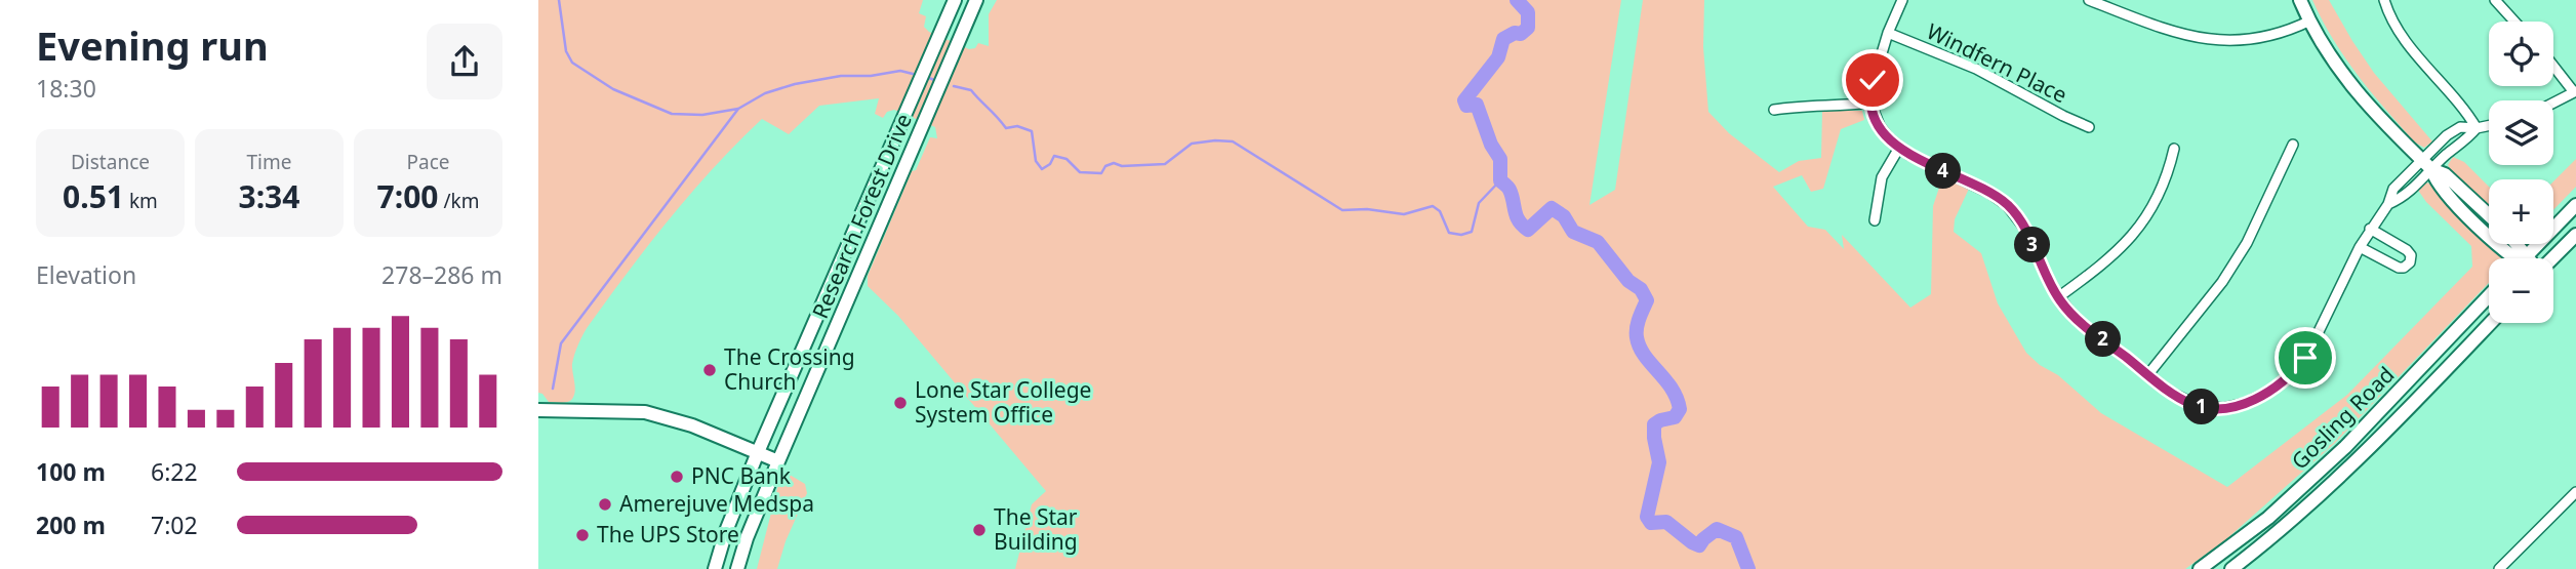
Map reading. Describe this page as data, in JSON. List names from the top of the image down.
{
  "streets": {
    "main road": ["Research Forest Drive", "Gosling Road"],
    "street": ["Windfern Place"]
  },
  "places": [
    "The Crossing Church",
    "Lone Star College System Office",
    "PNC Bank",
    "Amerejuve Medspa",
    "The Star Building",
    "The UPS Store"
  ],
  "page": {
    "heading": ["Evening run", "18:30"],
    "map_buttons": ["+", "−"],
    "stats": [
      ["Distance", "0.51 km"],
      ["Time", "3:34"],
      ["Pace", "7:00 /km"]
    ],
    "pins": [
      "4",
      "3",
      "2",
      "1"
    ],
    "chart": ["Elevation", "278–286 m"],
    "list": [
      {
        "name": "100 m",
        "note": "6:22"
      },
      {
        "name": "200 m",
        "note": "7:02"
      }
    ]
  }
}
